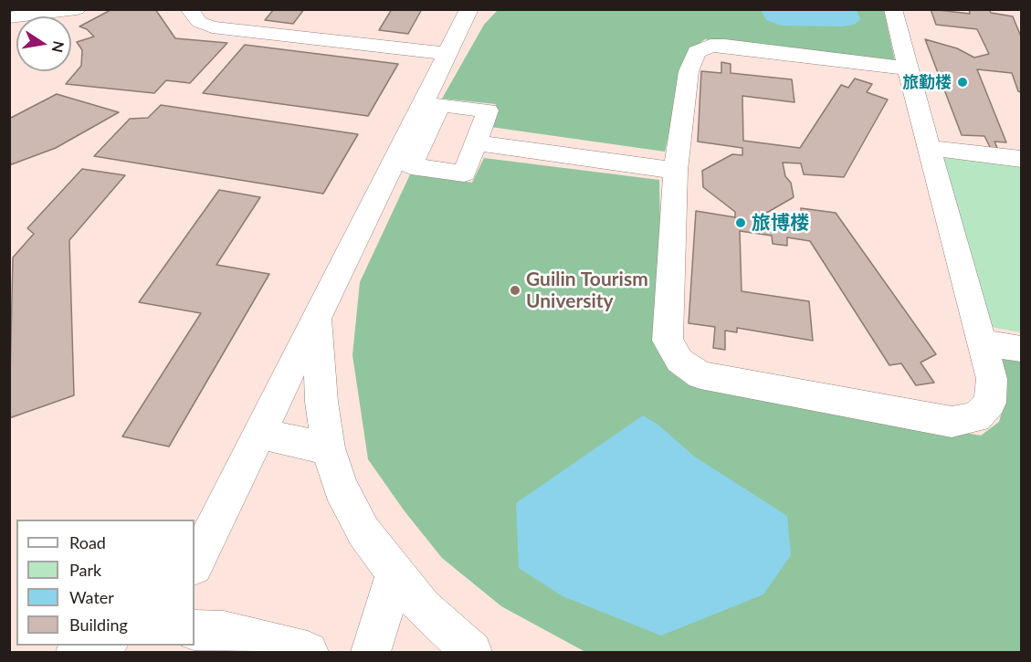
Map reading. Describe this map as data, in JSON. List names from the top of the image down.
{
  "places": ["旅勤楼", "旅博楼", "Guilin Tourism University"],
  "legend": [
    "Road",
    "Park",
    "Water",
    "Building"
  ],
  "north": "right"
}
